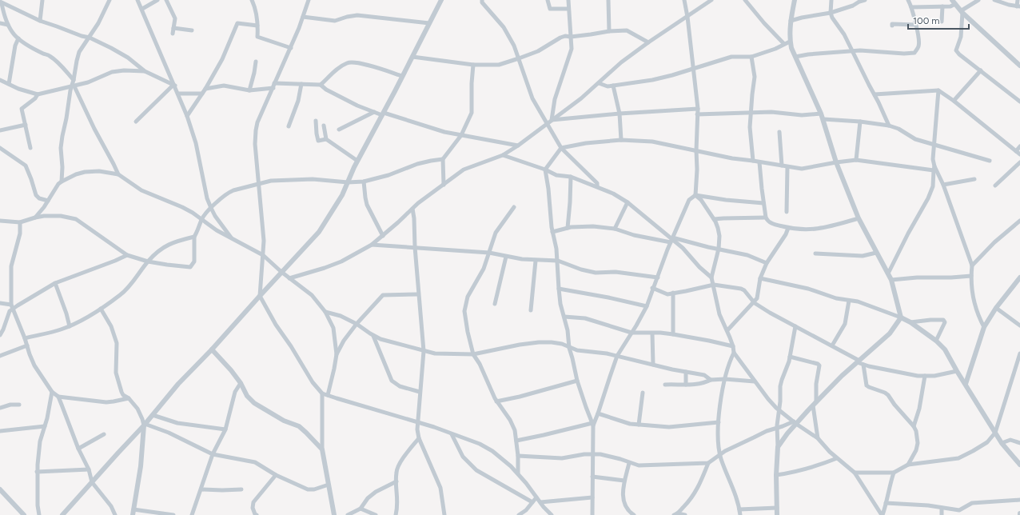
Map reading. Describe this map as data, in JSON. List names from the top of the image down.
{
  "scale_bar": "100 m"
}
